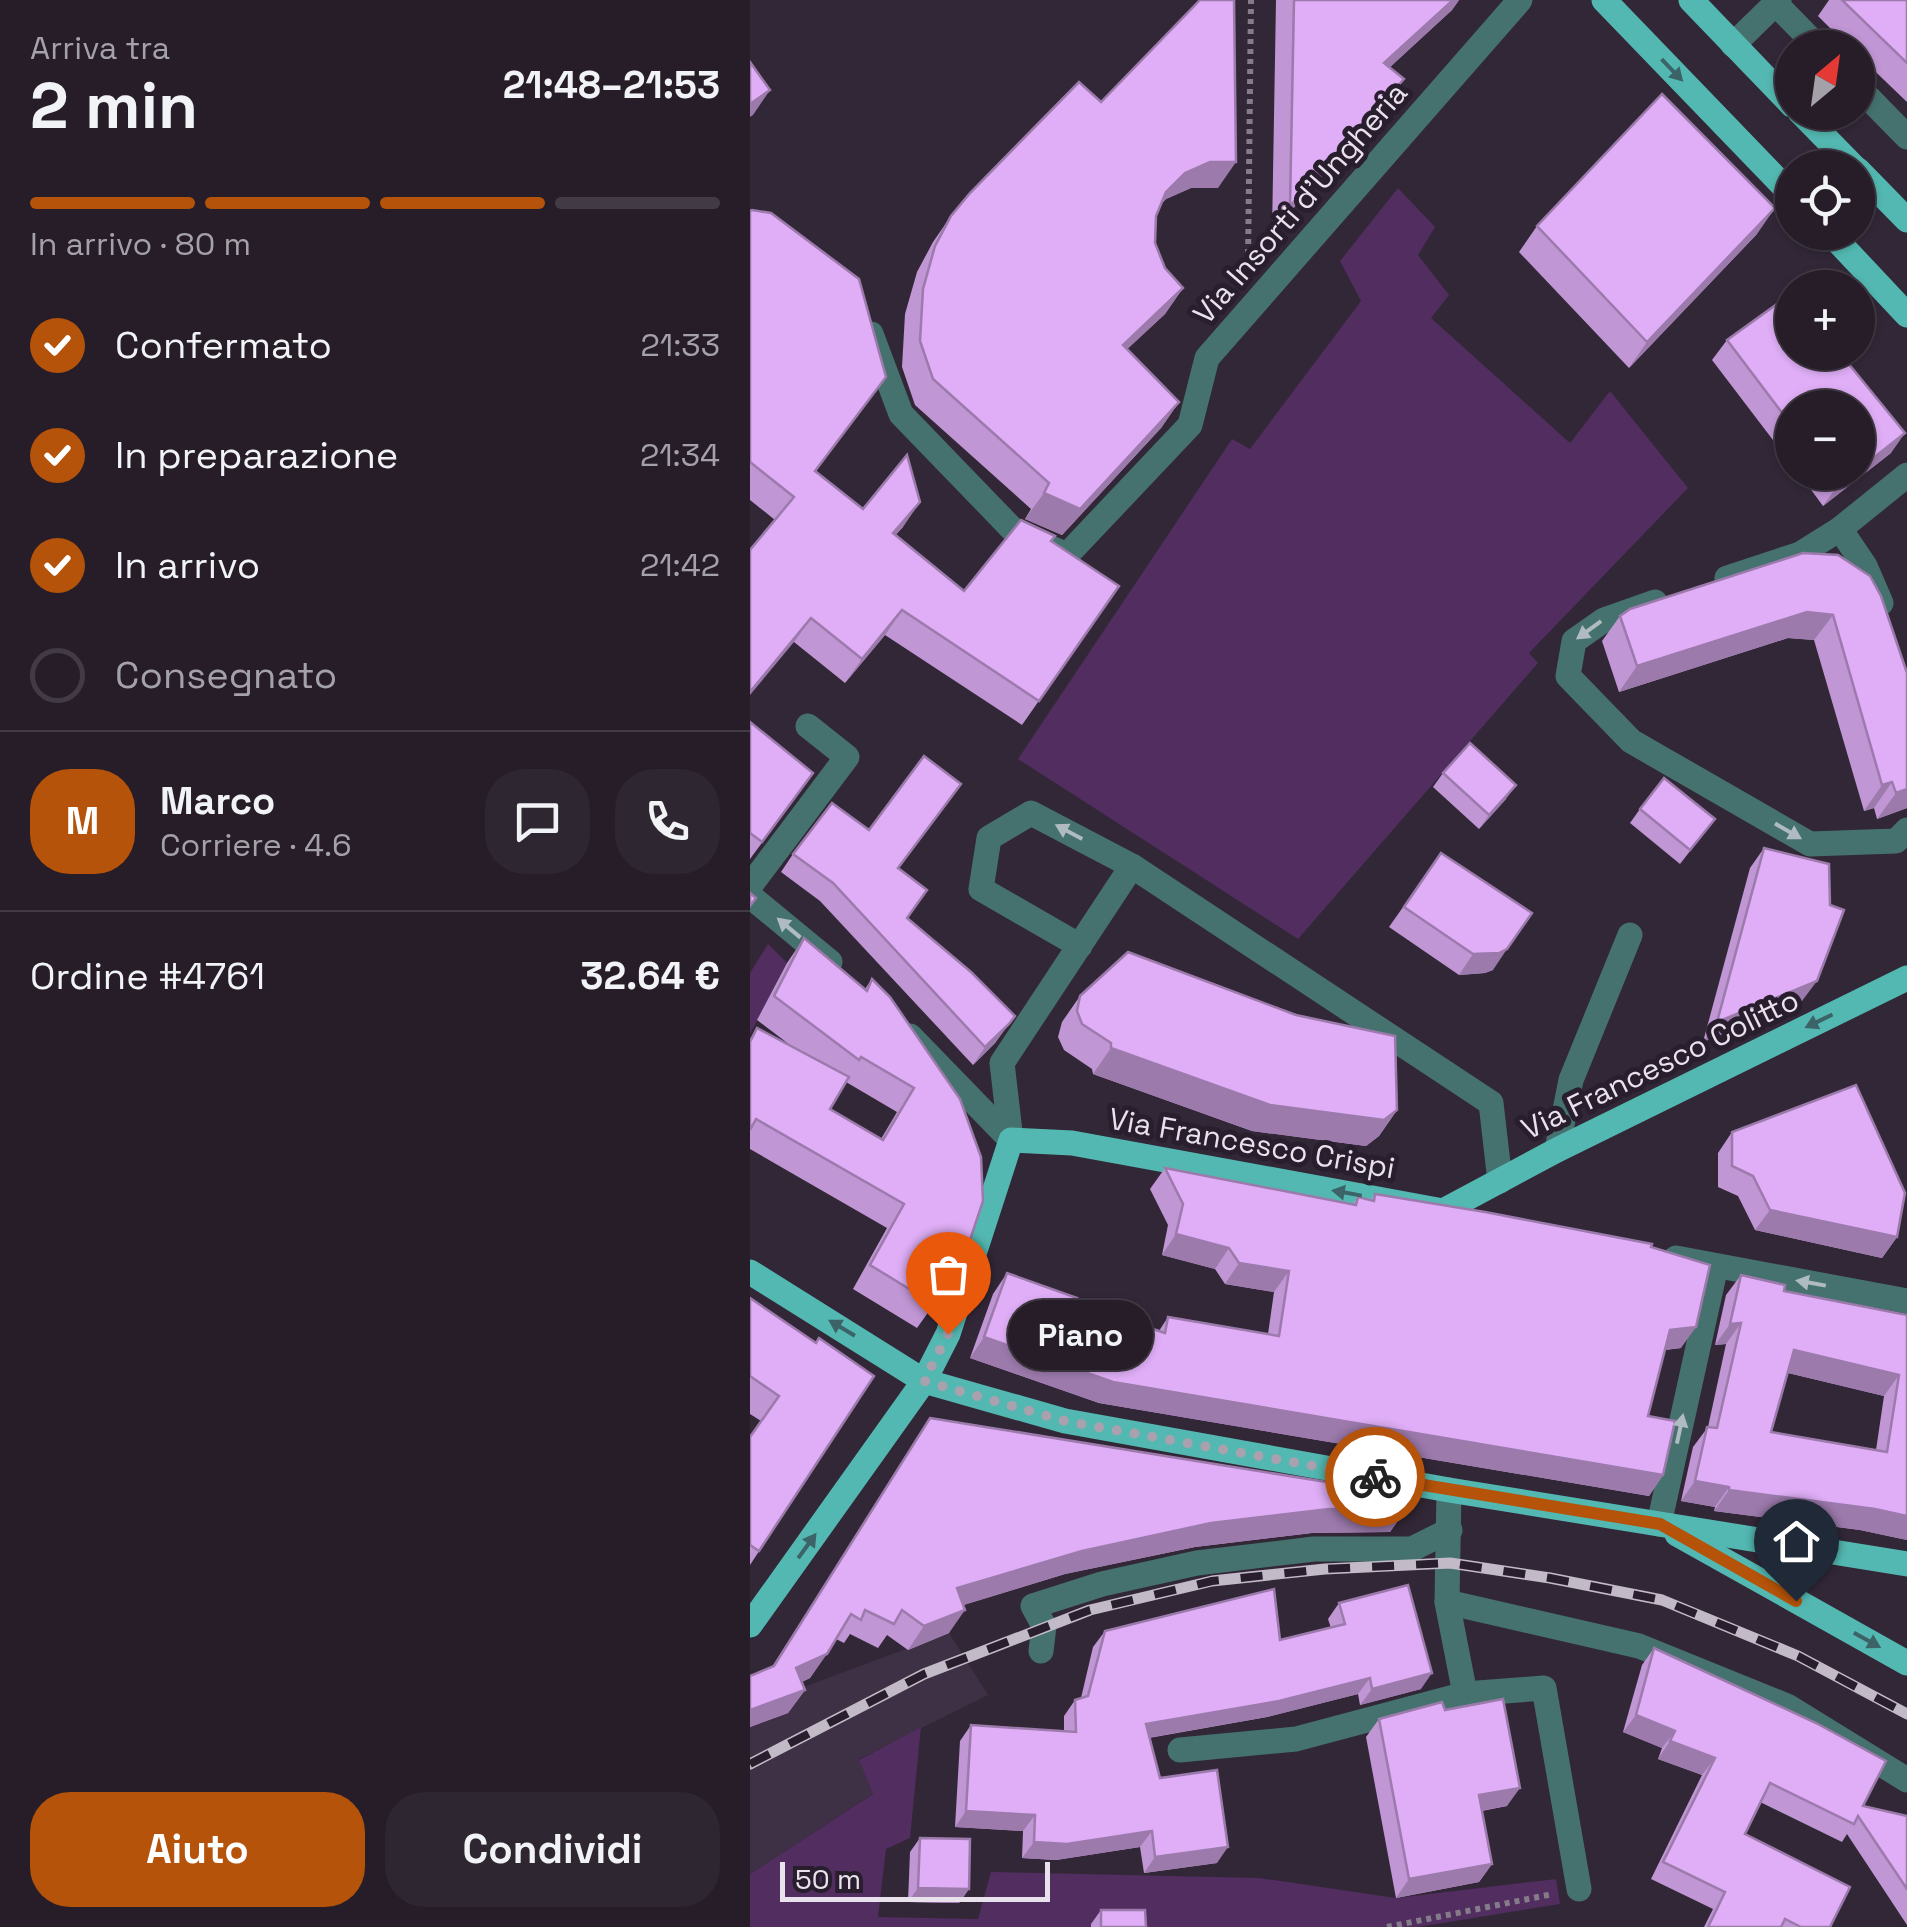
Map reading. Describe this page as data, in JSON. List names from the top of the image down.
{
  "streets": {
    "main road": ["Via Francesco Colitto", "Via Francesco Crispi"],
    "street": ["Via Insorti d'Ungheria"]
  },
  "crossings": [
    ["Via Francesco Colitto", "Via Francesco Crispi"]
  ],
  "one_way": ["Via Francesco Colitto", "Via Francesco Crispi"],
  "places": ["Piano"],
  "scale_bar": "50 m",
  "north": "top right",
  "page": {
    "heading": ["2 min", "Arriva tra", "21:48–21:53"],
    "panel": [
      "Marco",
      "Corriere · 4.6",
      "Ordine #4761",
      "32.64 €"
    ],
    "map_buttons": ["+", "−"],
    "bar": "In arrivo · 80 m",
    "list": [
      ["Confermato", "21:33"],
      ["In preparazione", "21:34"],
      ["In arrivo", "21:42"],
      "Consegnato"
    ],
    "round": "M",
    "bubble": "Piano",
    "buttons": ["Aiuto", "Condividi"],
    "scale": "50 m"
  }
}
